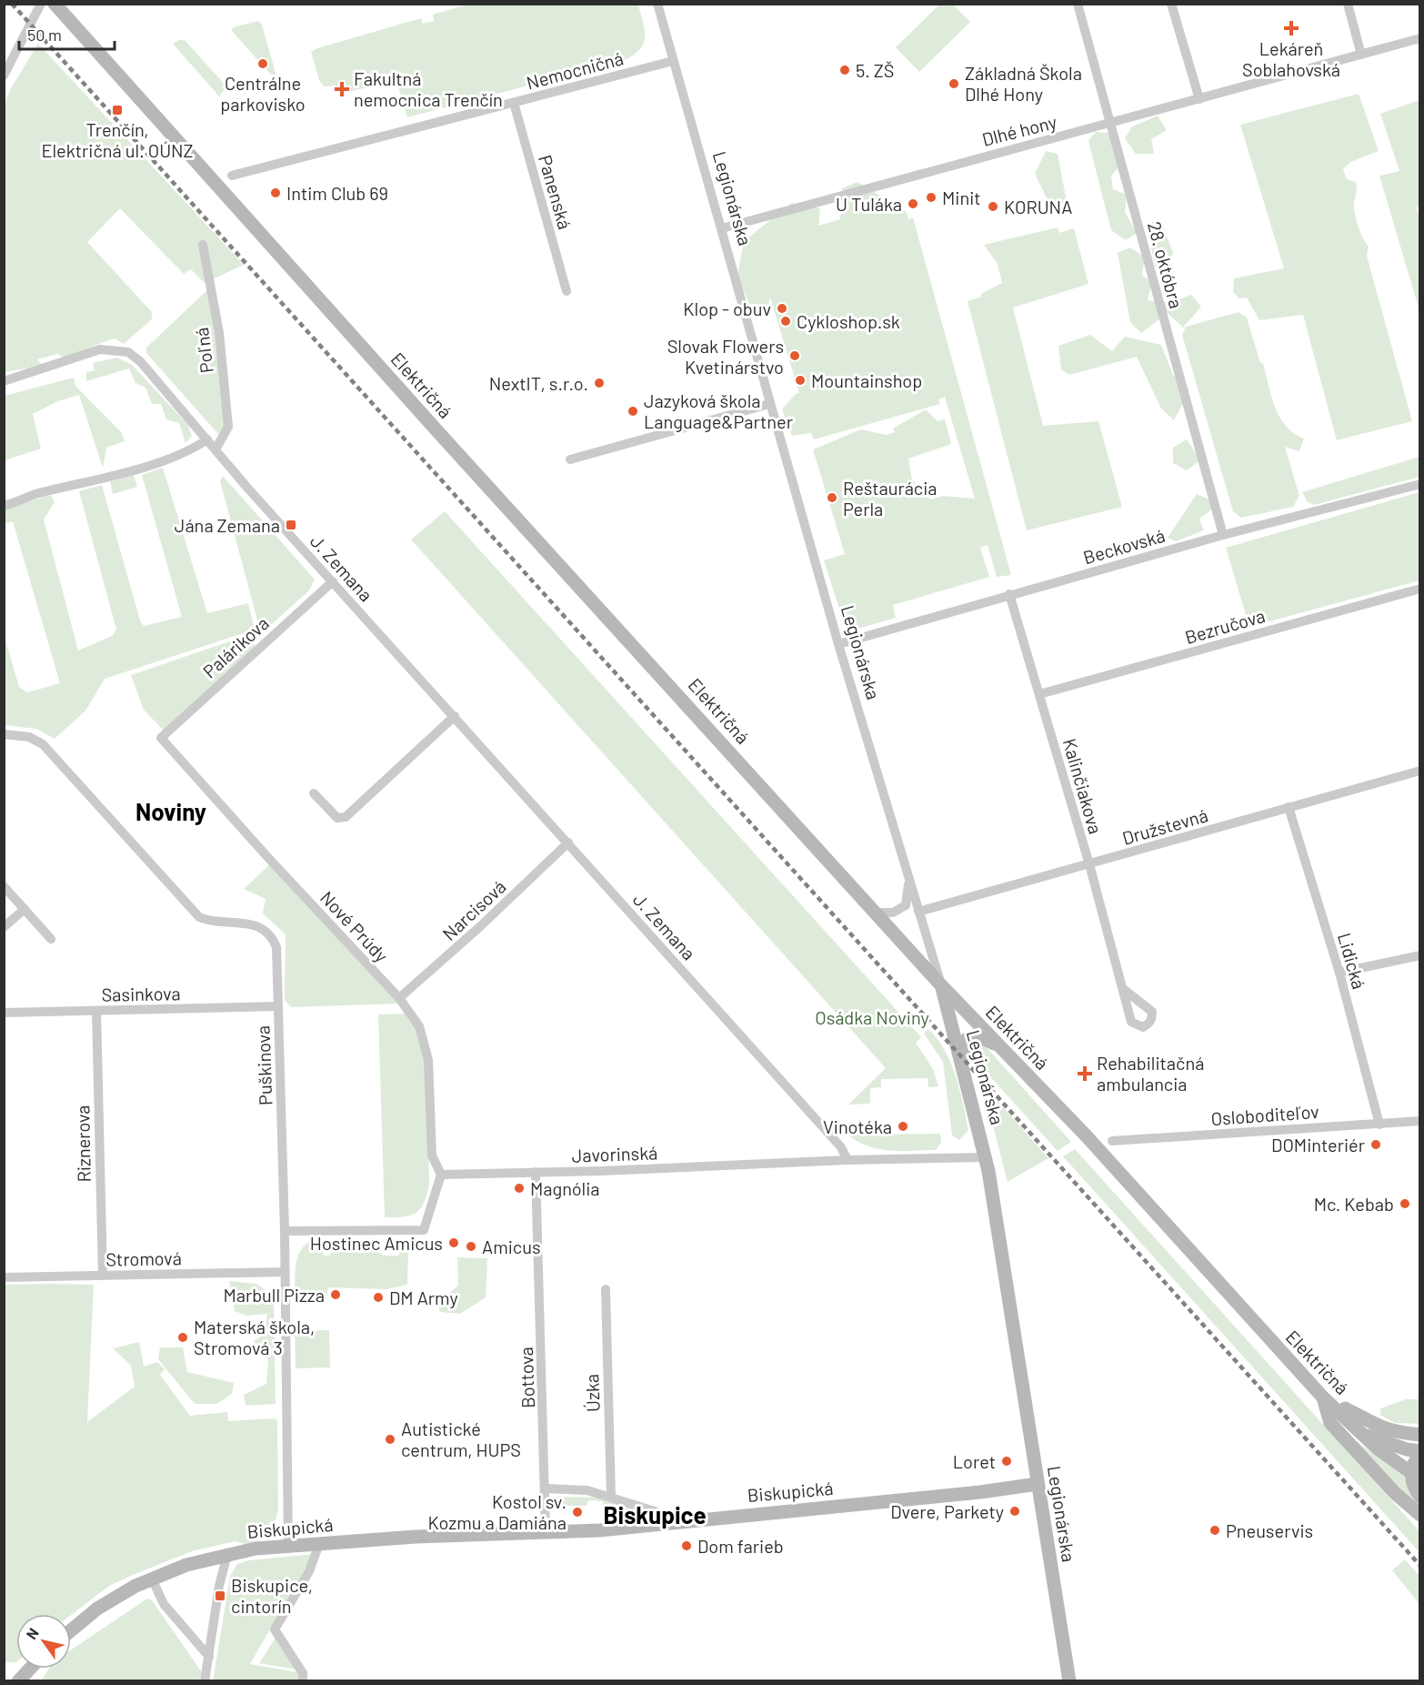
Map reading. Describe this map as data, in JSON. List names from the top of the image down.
{
  "streets": {
    "main road": ["Legionárska", "Električná", "Biskupická"],
    "street": [
      "Nemocničná",
      "Dlhé hony",
      "Panenská",
      "28. októbra",
      "Poľná",
      "Beckovská",
      "J. Zemana",
      "Bezručova",
      "Palárikova",
      "Kalinčiakova",
      "Družstevná",
      "Narcisová",
      "Nové Prúdy",
      "Lidická",
      "Sasinkova",
      "Puškinova",
      "Osloboditeľov",
      "Riznerova",
      "Javorinská",
      "Stromová",
      "Bottova",
      "Úzka"
    ]
  },
  "crossings": [
    ["Nemocničná", "Panenská"],
    ["Nemocničná", "Legionárska"],
    ["Dlhé hony", "Legionárska"],
    ["Dlhé hony", "28. októbra"],
    ["Legionárska", "Električná"],
    ["Legionárska", "Beckovská"],
    ["Legionárska", "Družstevná"],
    ["Legionárska", "Javorinská"],
    ["Legionárska", "Biskupická"],
    ["28. októbra", "Beckovská"],
    ["Poľná", "J. Zemana"],
    ["Beckovská", "Kalinčiakova"],
    ["J. Zemana", "Palárikova"],
    ["J. Zemana", "Narcisová"],
    ["J. Zemana", "Javorinská"],
    ["Bezručova", "Kalinčiakova"],
    ["Palárikova", "Nové Prúdy"],
    ["Kalinčiakova", "Družstevná"],
    ["Družstevná", "Lidická"],
    ["Narcisová", "Nové Prúdy"],
    ["Nové Prúdy", "Javorinská"],
    ["Lidická", "Osloboditeľov"],
    ["Sasinkova", "Puškinova"],
    ["Sasinkova", "Riznerova"],
    ["Puškinova", "Stromová"],
    ["Puškinova", "Biskupická"],
    ["Riznerova", "Stromová"],
    ["Javorinská", "Bottova"]
  ],
  "districts": ["Noviny", "Biskupice"],
  "parks": ["Osádka Noviny"],
  "places": {
    "health": ["Lekáreň Soblahovská", "Fakultná nemocnica Trenčín", "Rehabilitačná ambulancia"],
    "other": [
      "Centrálne parkovisko",
      "5. ZŠ",
      "Základná Škola Dlhé Hony",
      "Intim Club 69",
      "Minit",
      "U Tuláka",
      "KORUNA",
      "Klop - obuv",
      "Cykloshop.sk",
      "Slovak Flowers Kvetinárstvo",
      "Mountainshop",
      "NextIT, s.r.o.",
      "Jazyková škola Language&Partner",
      "Reštaurácia Perla",
      "Vinotéka",
      "DOMinteriér",
      "Magnólia",
      "Mc. Kebab",
      "Hostinec Amicus",
      "Amicus",
      "Marbull Pizza",
      "DM Army",
      "Materská škola, Stromová 3",
      "Autistické centrum, HUPS",
      "Loret",
      "Dvere, Parkety",
      "Kostol sv. Kozmu a Damiána",
      "Pneuservis",
      "Dom farieb"
    ],
    "transit": ["Trenčín, Električná ul. OÚNZ", "Jána Zemana", "Biskupice, cintorín"]
  },
  "scale_bar": "50 m",
  "north": "top left"
}
